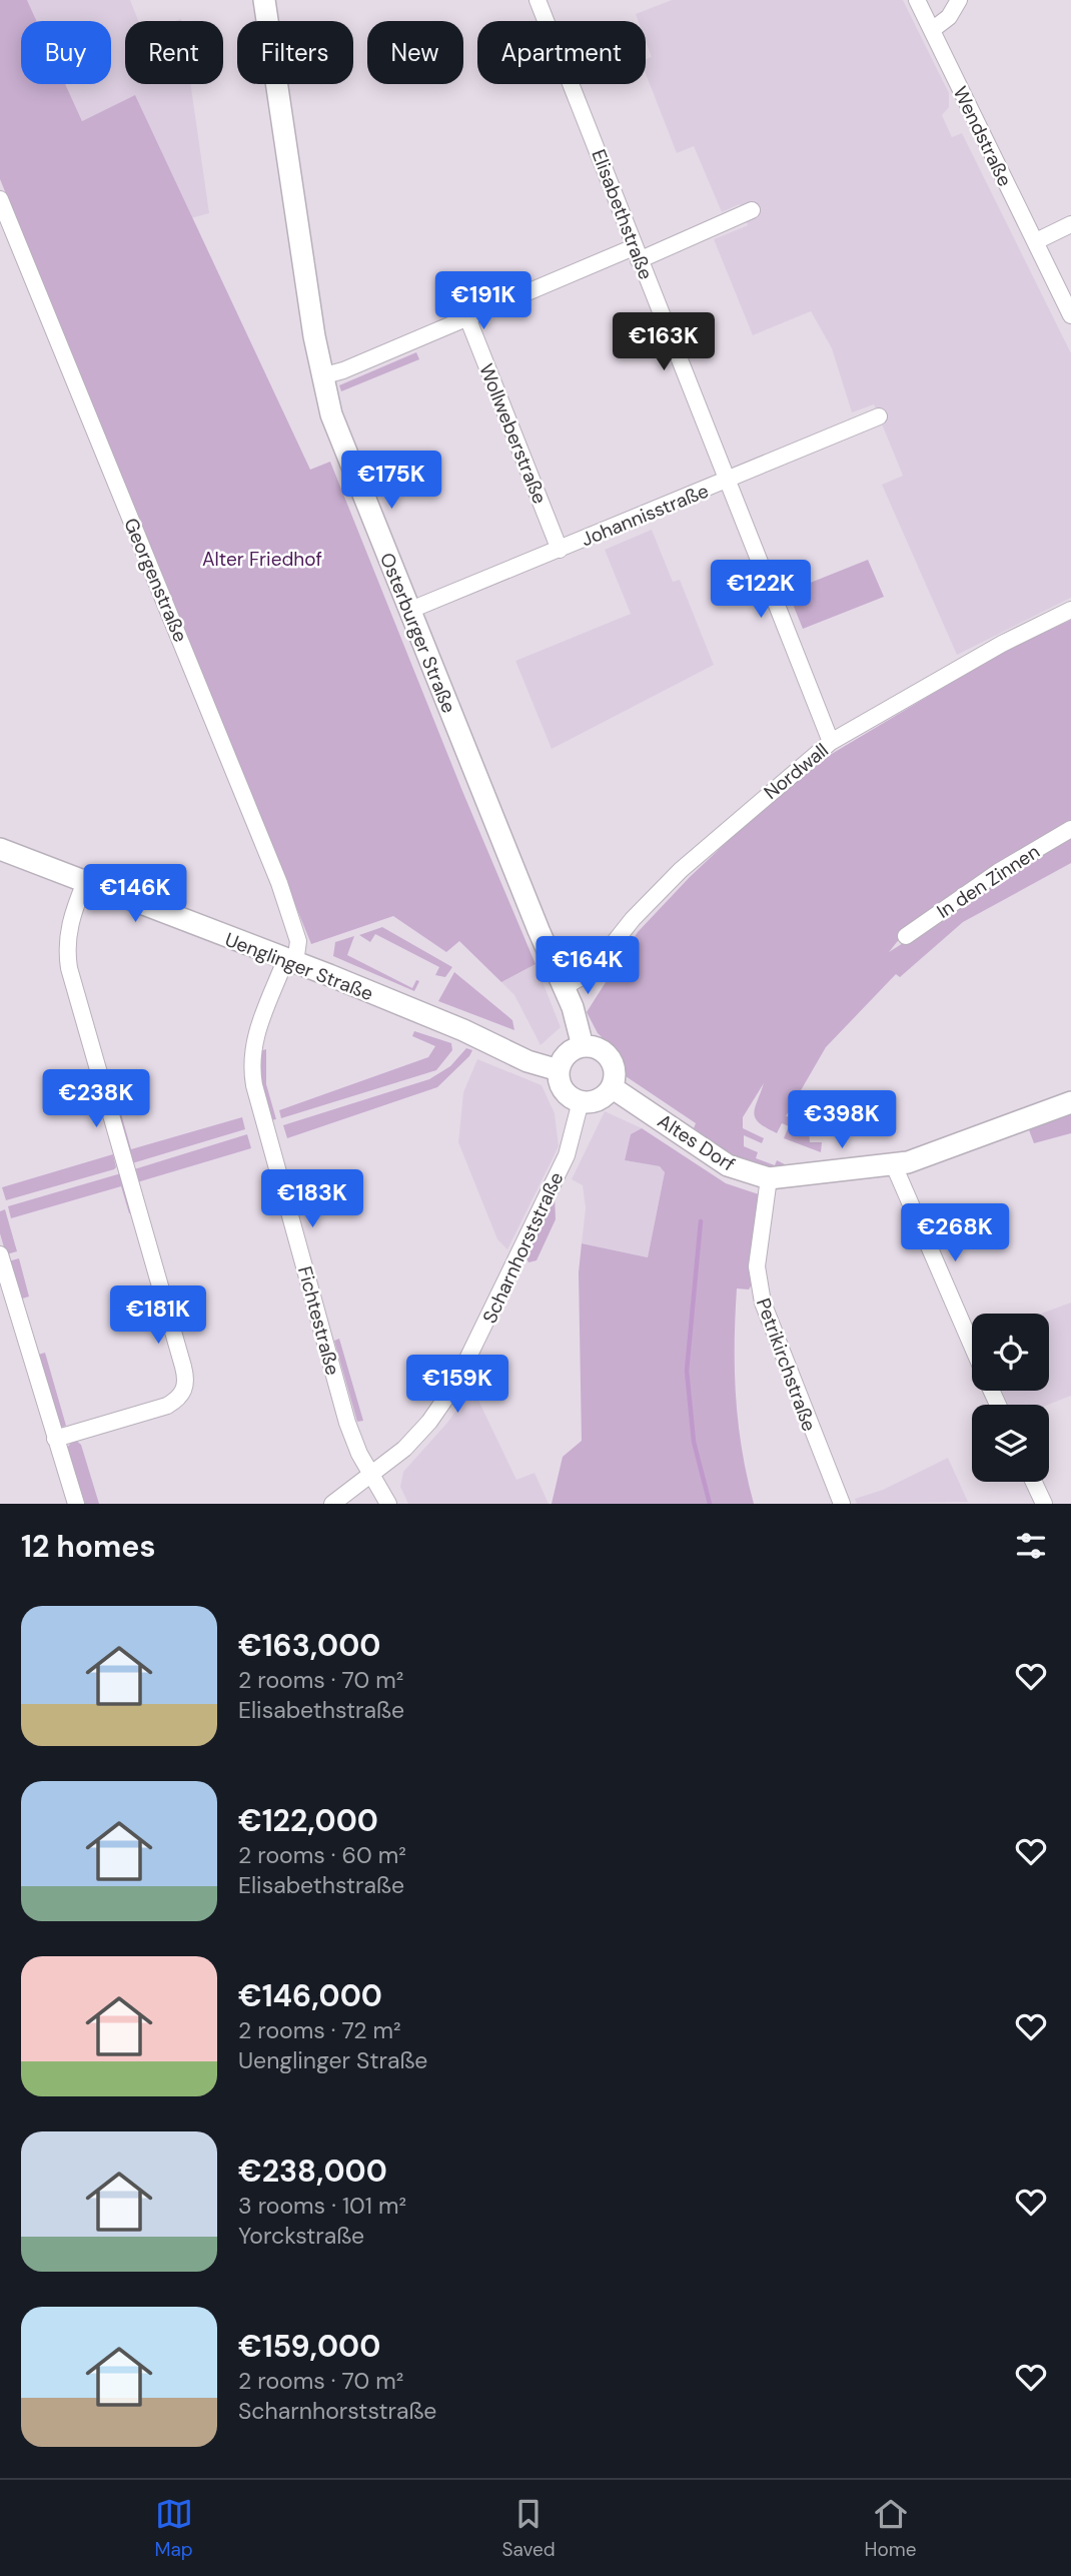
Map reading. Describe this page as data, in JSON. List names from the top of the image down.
{
  "streets": {
    "main road": ["Osterburger Straße", "Uenglinger Straße", "Altes Dorf"],
    "street": [
      "Wendstraße",
      "Elisabethstraße",
      "Wollweberstraße",
      "Johannisstraße",
      "Georgenstraße",
      "Nordwall",
      "In den Zinnen",
      "Scharnhorststraße",
      "Fichtestraße",
      "Petrikirchstraße"
    ]
  },
  "crossings": [
    ["Elisabethstraße", "Johannisstraße"],
    ["Elisabethstraße", "Nordwall"],
    ["Wollweberstraße", "Johannisstraße"],
    ["Johannisstraße", "Osterburger Straße"],
    ["Georgenstraße", "Uenglinger Straße"],
    ["Georgenstraße", "Fichtestraße"],
    ["Osterburger Straße", "Nordwall"],
    ["Osterburger Straße", "Uenglinger Straße"],
    ["Osterburger Straße", "Altes Dorf"],
    ["Osterburger Straße", "Scharnhorststraße"],
    ["Uenglinger Straße", "Altes Dorf"],
    ["Uenglinger Straße", "Scharnhorststraße"],
    ["Uenglinger Straße", "Fichtestraße"],
    ["Altes Dorf", "Scharnhorststraße"],
    ["Altes Dorf", "Petrikirchstraße"],
    ["Scharnhorststraße", "Fichtestraße"]
  ],
  "parks": ["Alter Friedhof"],
  "page": {
    "chip": [
      "Buy",
      "Rent",
      "Filters",
      "New",
      "Apartment"
    ],
    "price": [
      "€191K",
      "€163K",
      "€175K",
      "€122K",
      "€146K",
      "€164K",
      "€238K",
      "€398K",
      "€183K",
      "€268K",
      "€181K",
      "€159K"
    ],
    "heading": "12 homes",
    "list": [
      {
        "name": "€163,000",
        "note": "2 rooms · 70 m² · Elisabethstraße"
      },
      {
        "name": "€122,000",
        "note": "2 rooms · 60 m² · Elisabethstraße"
      },
      {
        "name": "€146,000",
        "note": "2 rooms · 72 m² · Uenglinger Straße"
      },
      {
        "name": "€238,000",
        "note": "3 rooms · 101 m² · Yorckstraße"
      },
      {
        "name": "€159,000",
        "note": "2 rooms · 70 m² · Scharnhorststraße"
      }
    ],
    "tabs": ["Map", "Saved", "Home"]
  }
}
